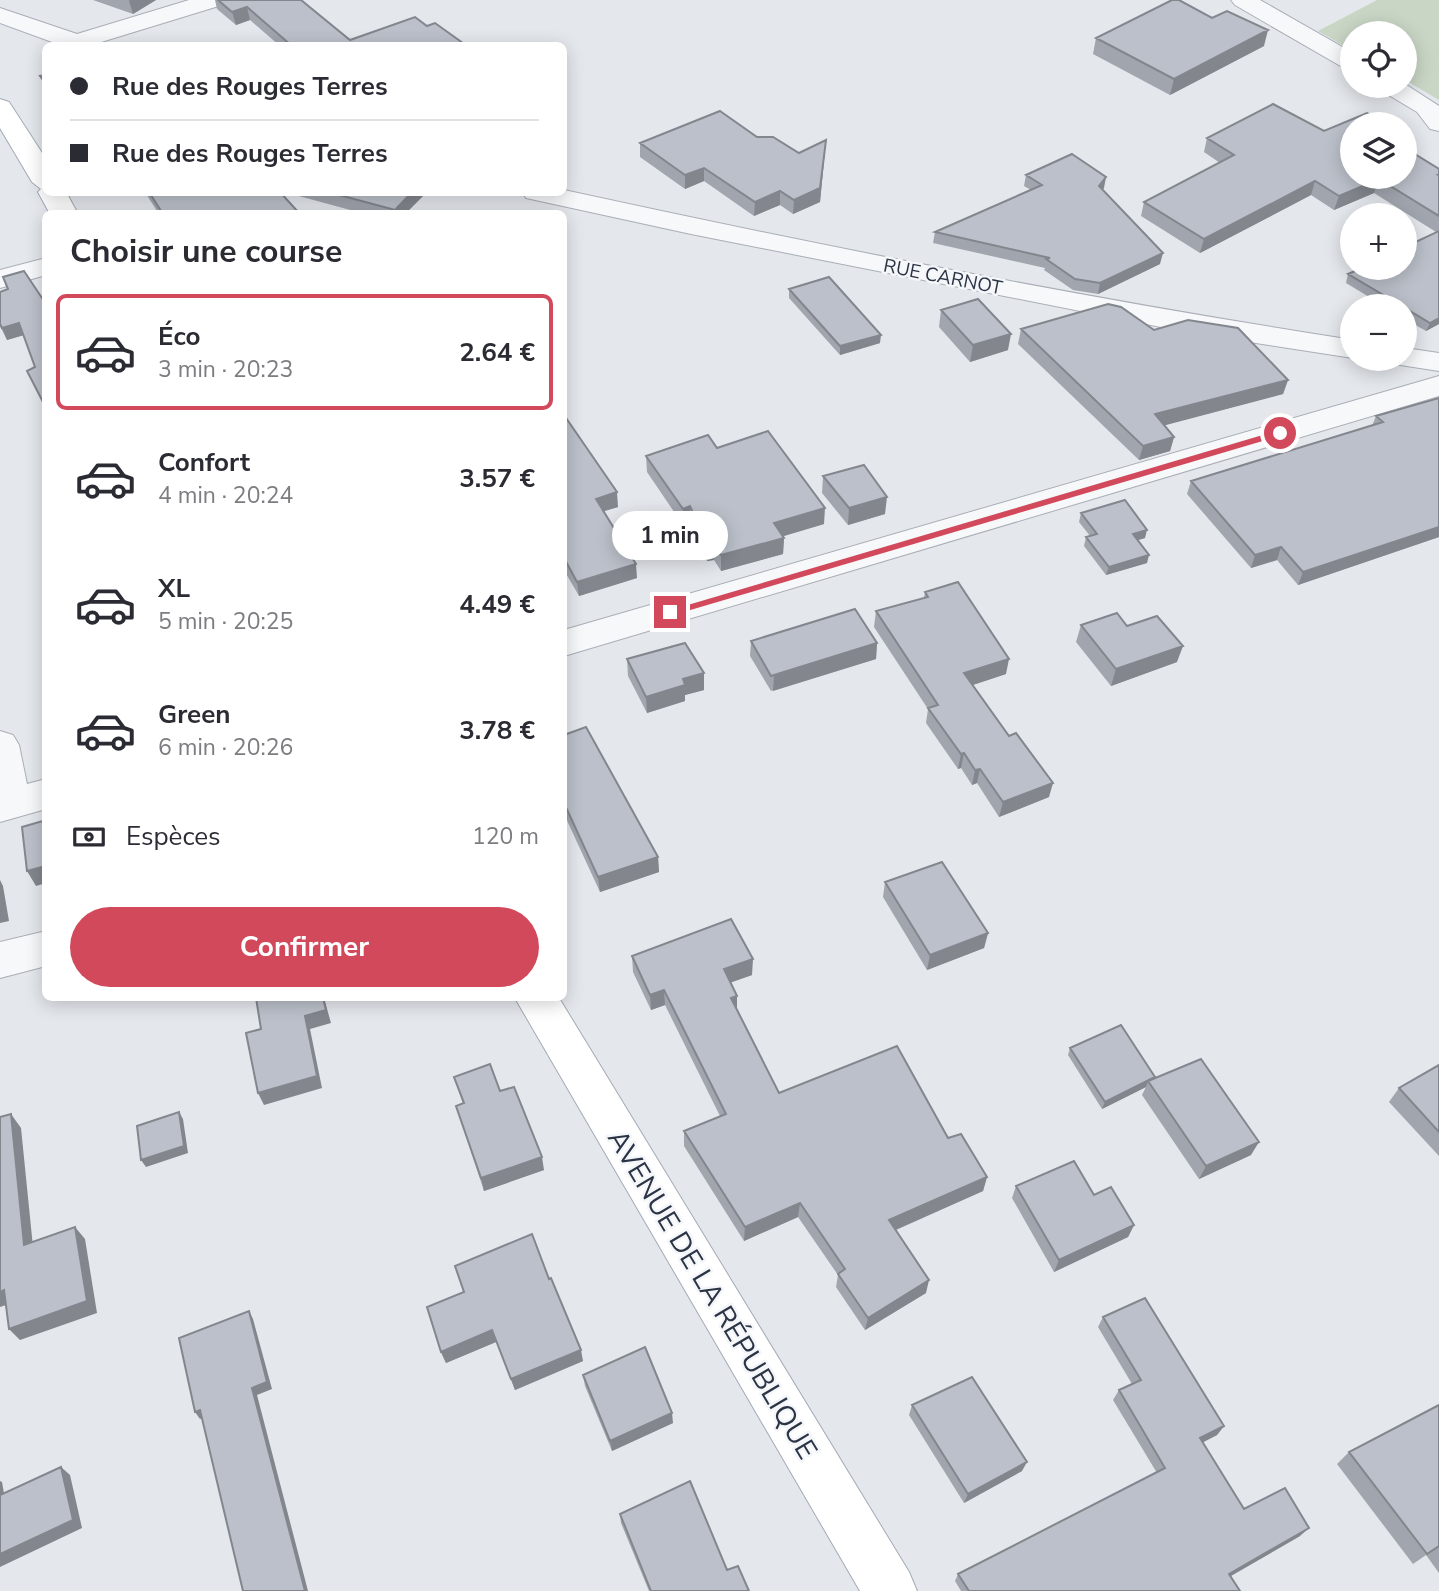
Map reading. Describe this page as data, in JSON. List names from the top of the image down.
{
  "streets": {
    "main road": ["AVENUE DE LA RÉPUBLIQUE"],
    "street": ["RUE CARNOT"]
  },
  "page": {
    "map_buttons": ["+", "−"],
    "banner": ["Rue des Rouges Terres", "Rue des Rouges Terres"],
    "heading": "Choisir une course",
    "list": [
      {
        "name": "Éco",
        "note": "3 min · 20:23",
        "value": "2.64 €"
      },
      {
        "name": "Confort",
        "note": "4 min · 20:24",
        "value": "3.57 €"
      },
      {
        "name": "XL",
        "note": "5 min · 20:25",
        "value": "4.49 €"
      },
      {
        "name": "Green",
        "note": "6 min · 20:26",
        "value": "3.78 €"
      }
    ],
    "bubble": "1 min",
    "pay": ["Espèces", "120 m"],
    "buttons": "Confirmer"
  }
}
